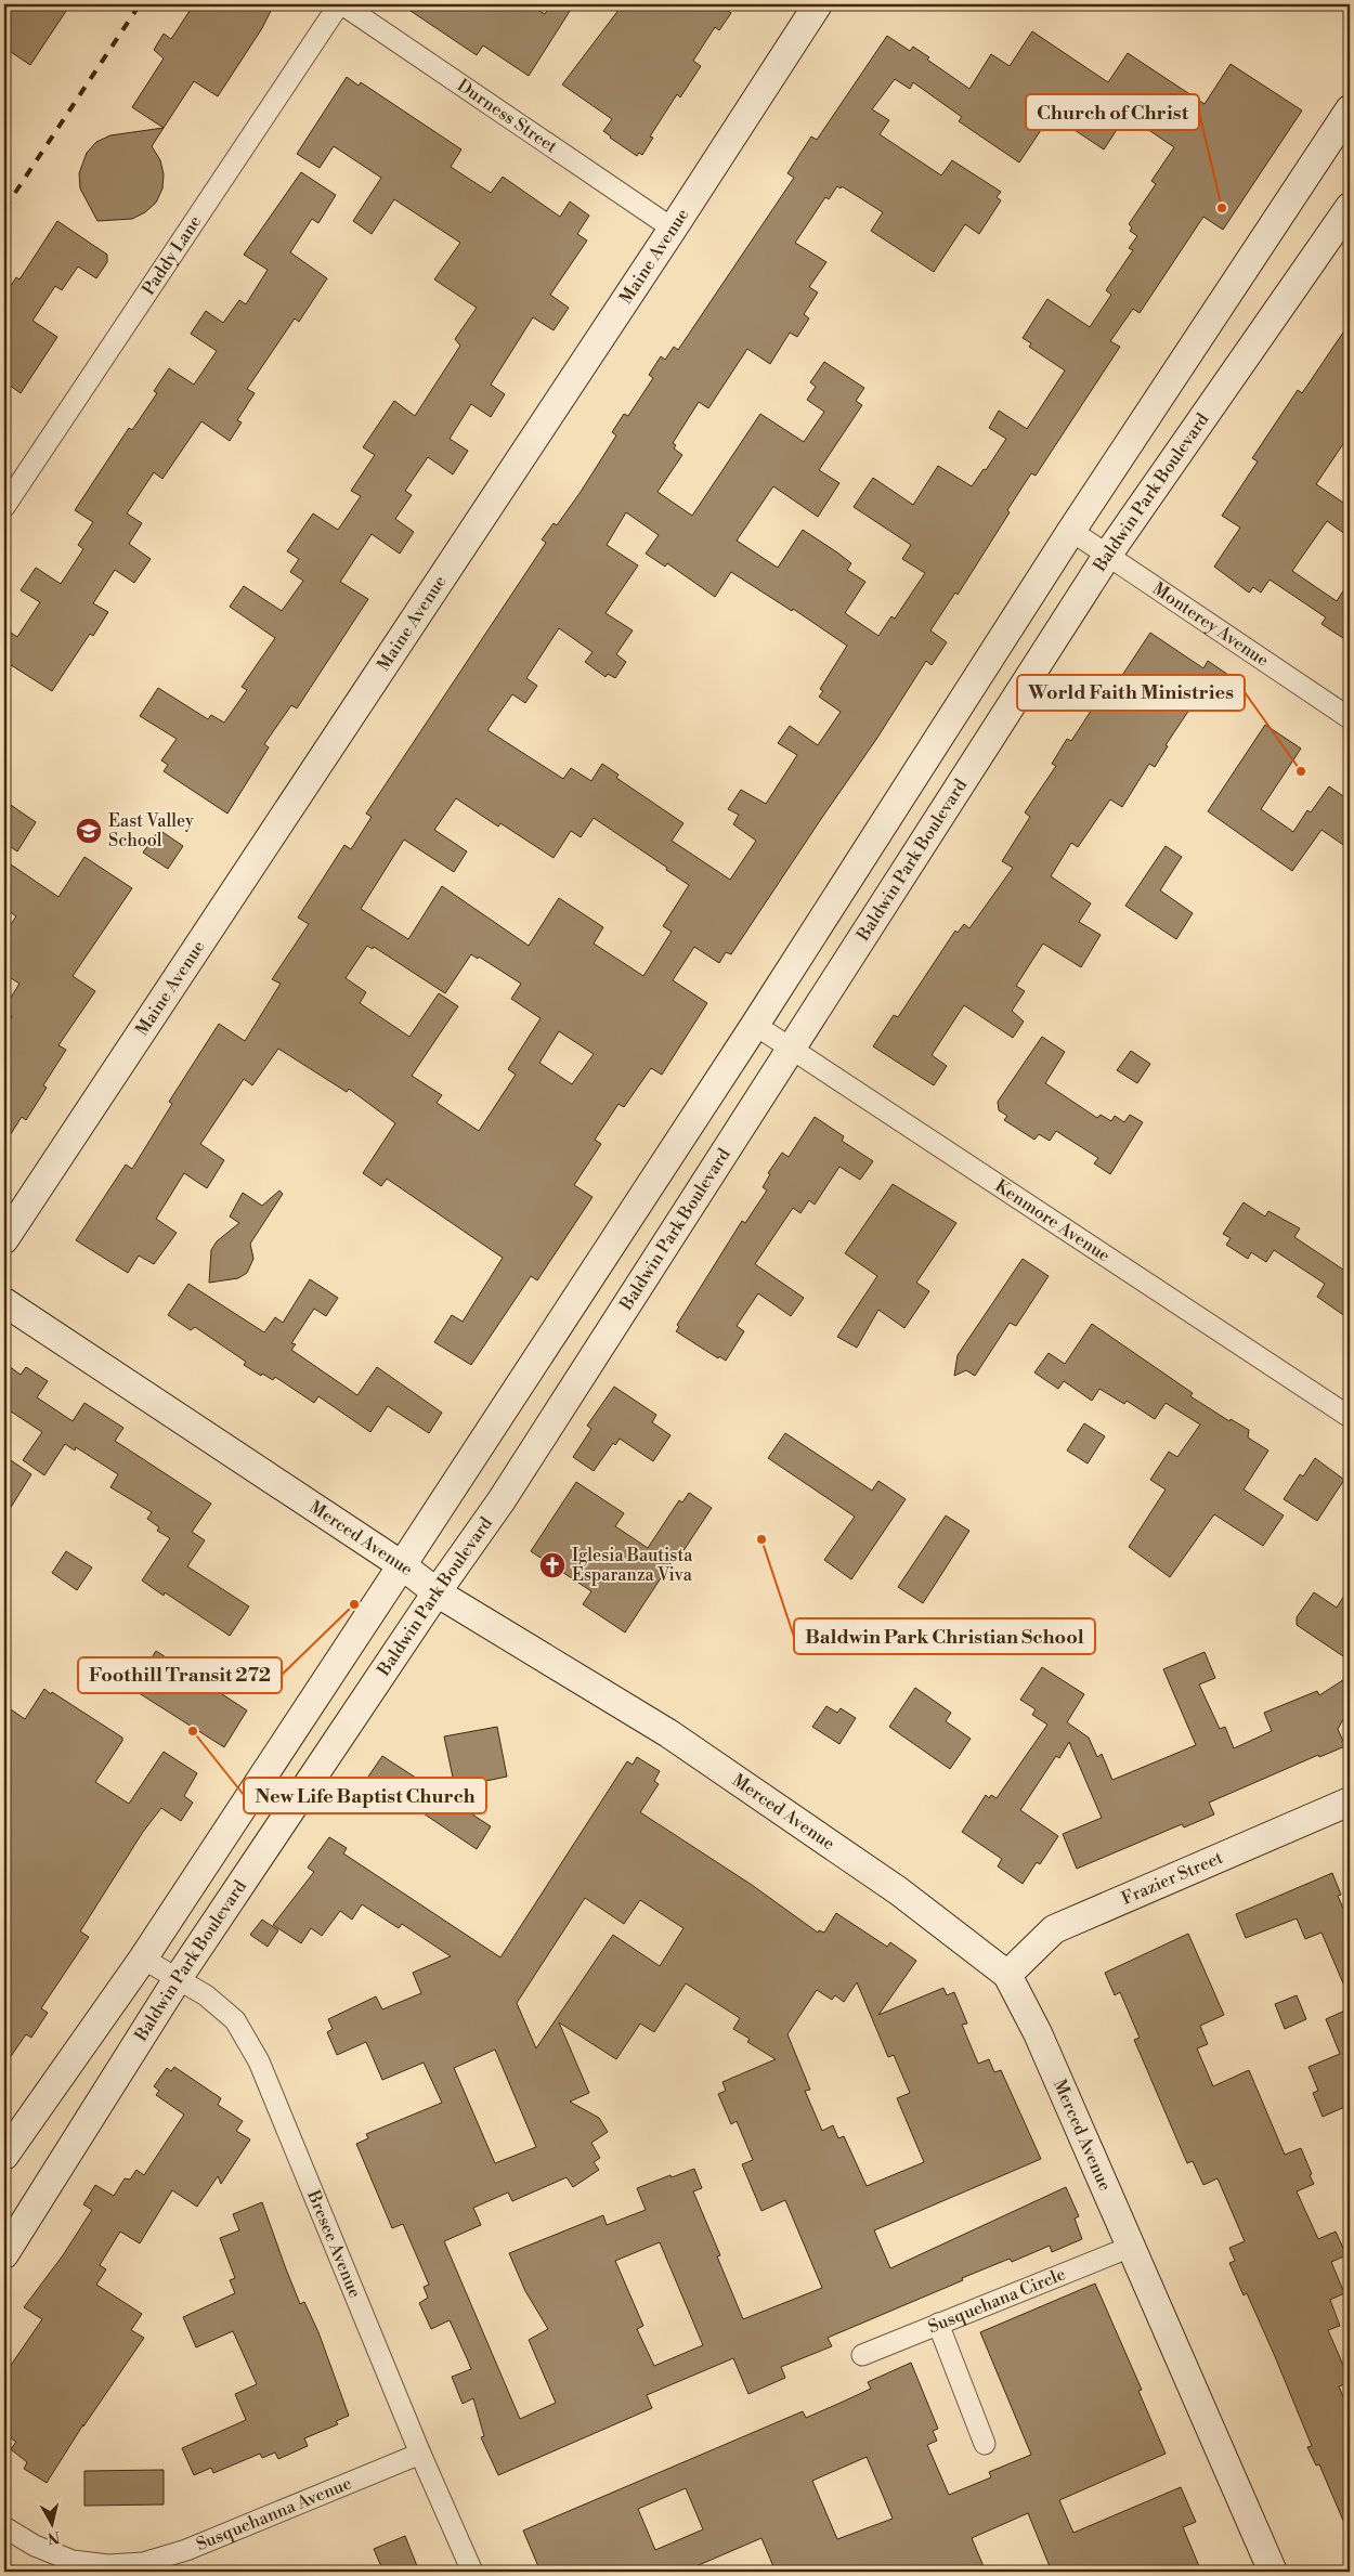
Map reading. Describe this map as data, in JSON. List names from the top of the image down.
{
  "streets": {
    "main road": [
      "Maine Avenue",
      "Baldwin Park Boulevard",
      "Merced Avenue",
      "Frazier Street"
    ],
    "street": [
      "Durness Street",
      "Paddy Lane",
      "Monterey Avenue",
      "Kenmore Avenue",
      "Bresee Avenue",
      "Susquehana Circle",
      "Susquehanna Avenue"
    ]
  },
  "crossings": [
    ["Durness Street", "Paddy Lane"],
    ["Durness Street", "Maine Avenue"],
    ["Baldwin Park Boulevard", "Monterey Avenue"],
    ["Baldwin Park Boulevard", "Kenmore Avenue"],
    ["Baldwin Park Boulevard", "Merced Avenue"],
    ["Baldwin Park Boulevard", "Bresee Avenue"],
    ["Merced Avenue", "Frazier Street"],
    ["Merced Avenue", "Susquehana Circle"],
    ["Bresee Avenue", "Susquehanna Avenue"]
  ],
  "places": {
    "other": [
      "Church of Christ",
      "World Faith Ministries",
      "Baldwin Park Christian School",
      "Foothill Transit 272",
      "New Life Baptist Church"
    ],
    "school or university": ["East Valley School"],
    "church": ["Iglesia Bautista Esparanza Viva"]
  },
  "north": "bottom"
}
